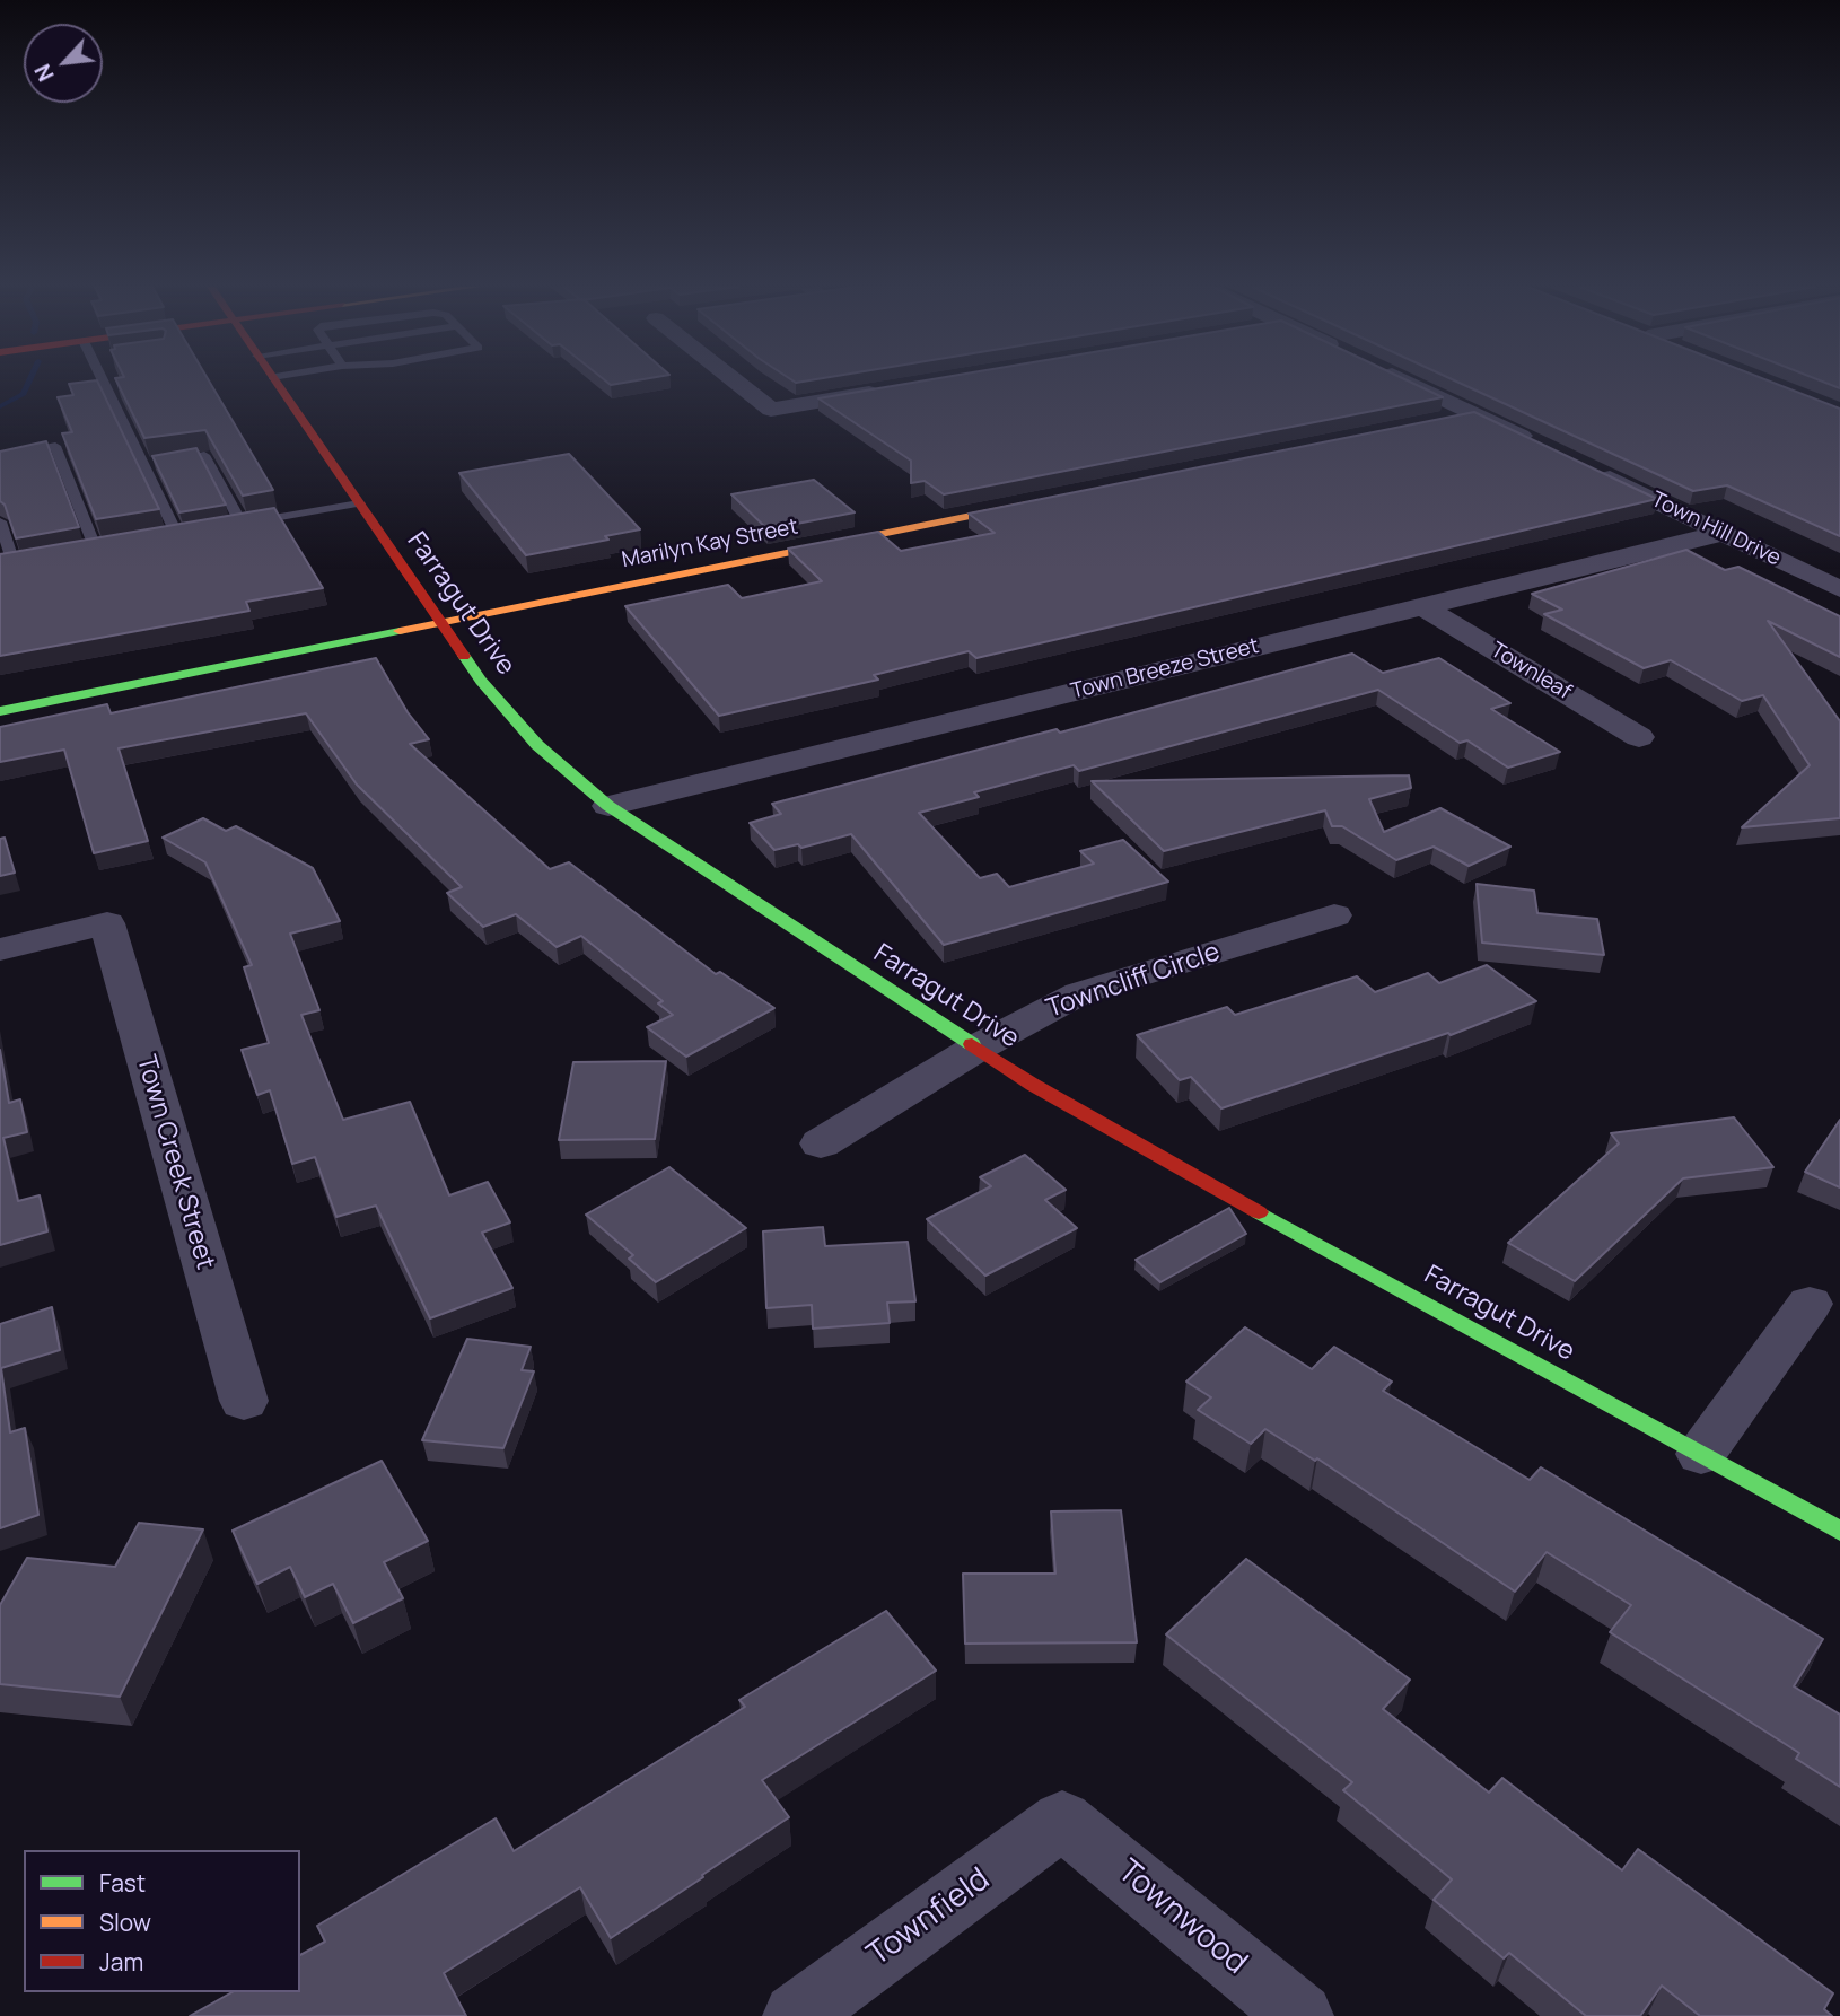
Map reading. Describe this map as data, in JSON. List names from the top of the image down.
{
  "streets": {
    "street": [
      "Town Hill Drive",
      "Marilyn Kay Street",
      "Farragut Drive",
      "Town Breeze Street",
      "Townleaf",
      "Towncliff Circle",
      "Town Creek Street",
      "Townfield",
      "Townwood"
    ]
  },
  "crossings": [
    ["Town Hill Drive", "Town Breeze Street"],
    ["Marilyn Kay Street", "Farragut Drive"],
    ["Farragut Drive", "Town Breeze Street"],
    ["Farragut Drive", "Towncliff Circle"],
    ["Town Breeze Street", "Townleaf"],
    ["Townfield", "Townwood"]
  ],
  "legend": ["Fast", "Slow", "Jam"],
  "north": "bottom left"
}
